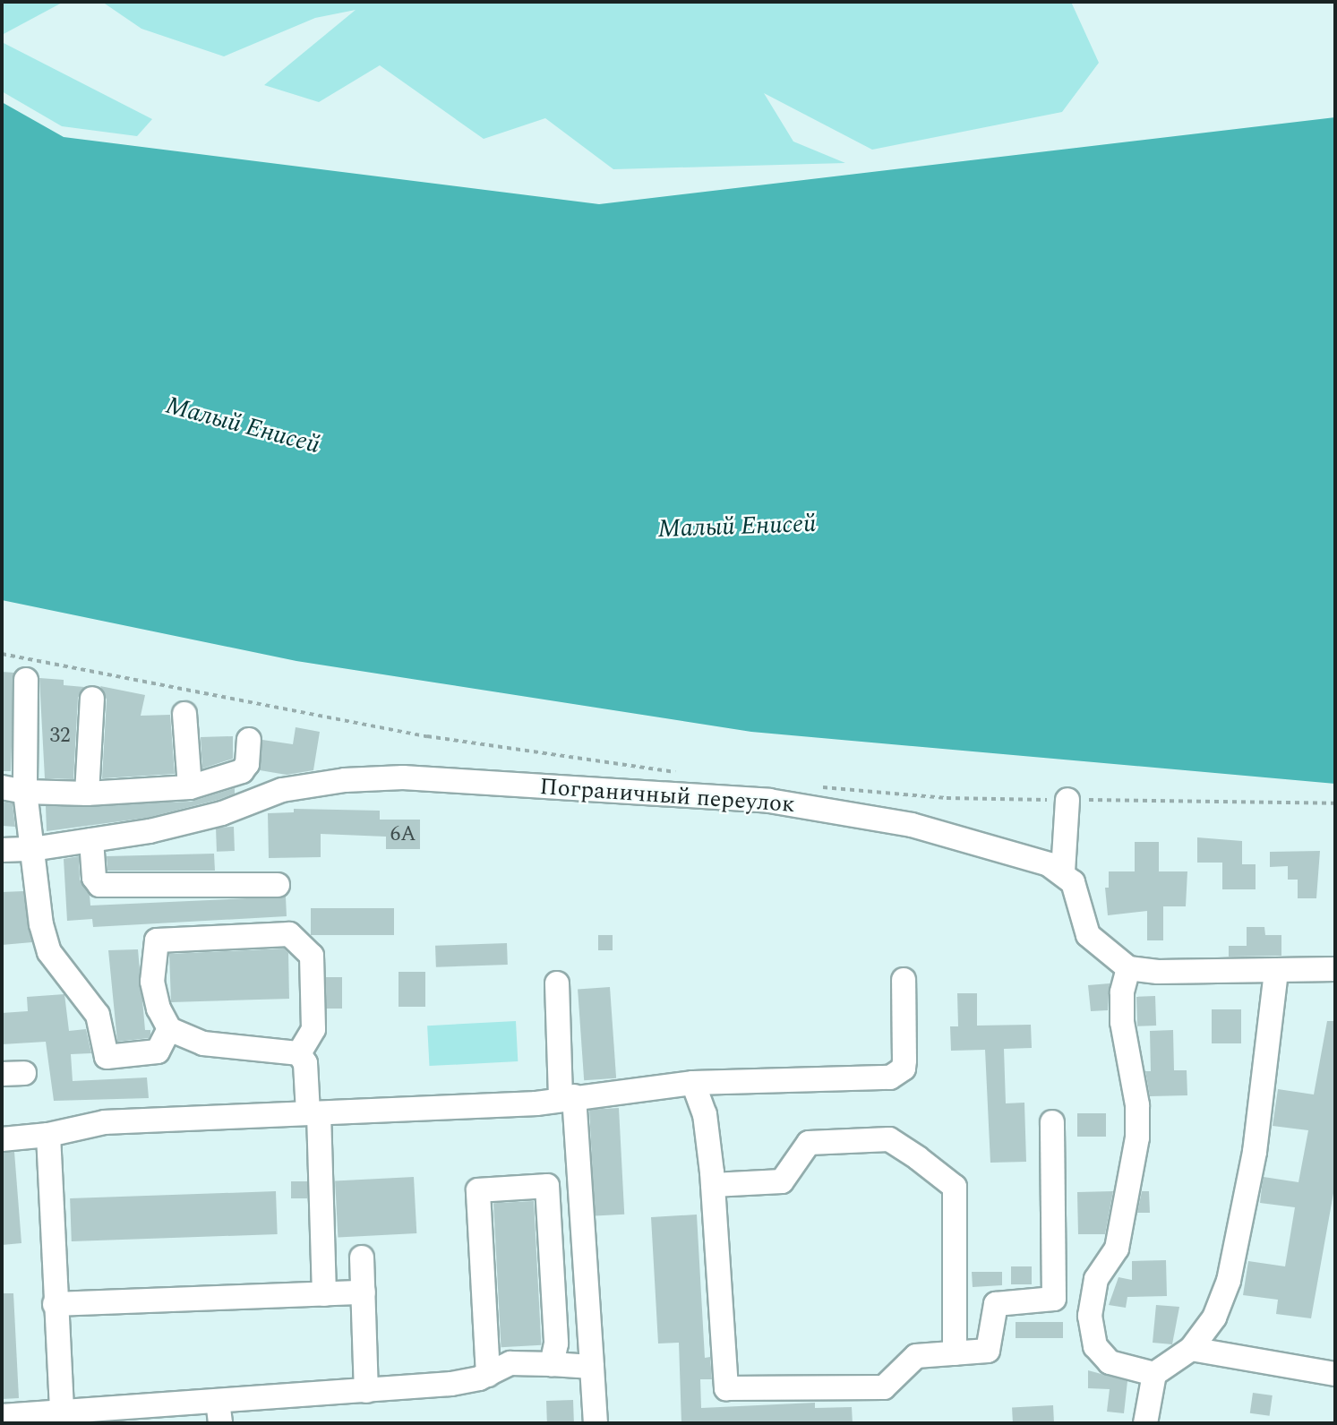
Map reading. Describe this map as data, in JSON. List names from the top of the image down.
{
  "streets": {
    "street": ["Пограничный переулок"]
  },
  "water": ["Малый Енисей"],
  "house_numbers": ["32", "6А"]
}
